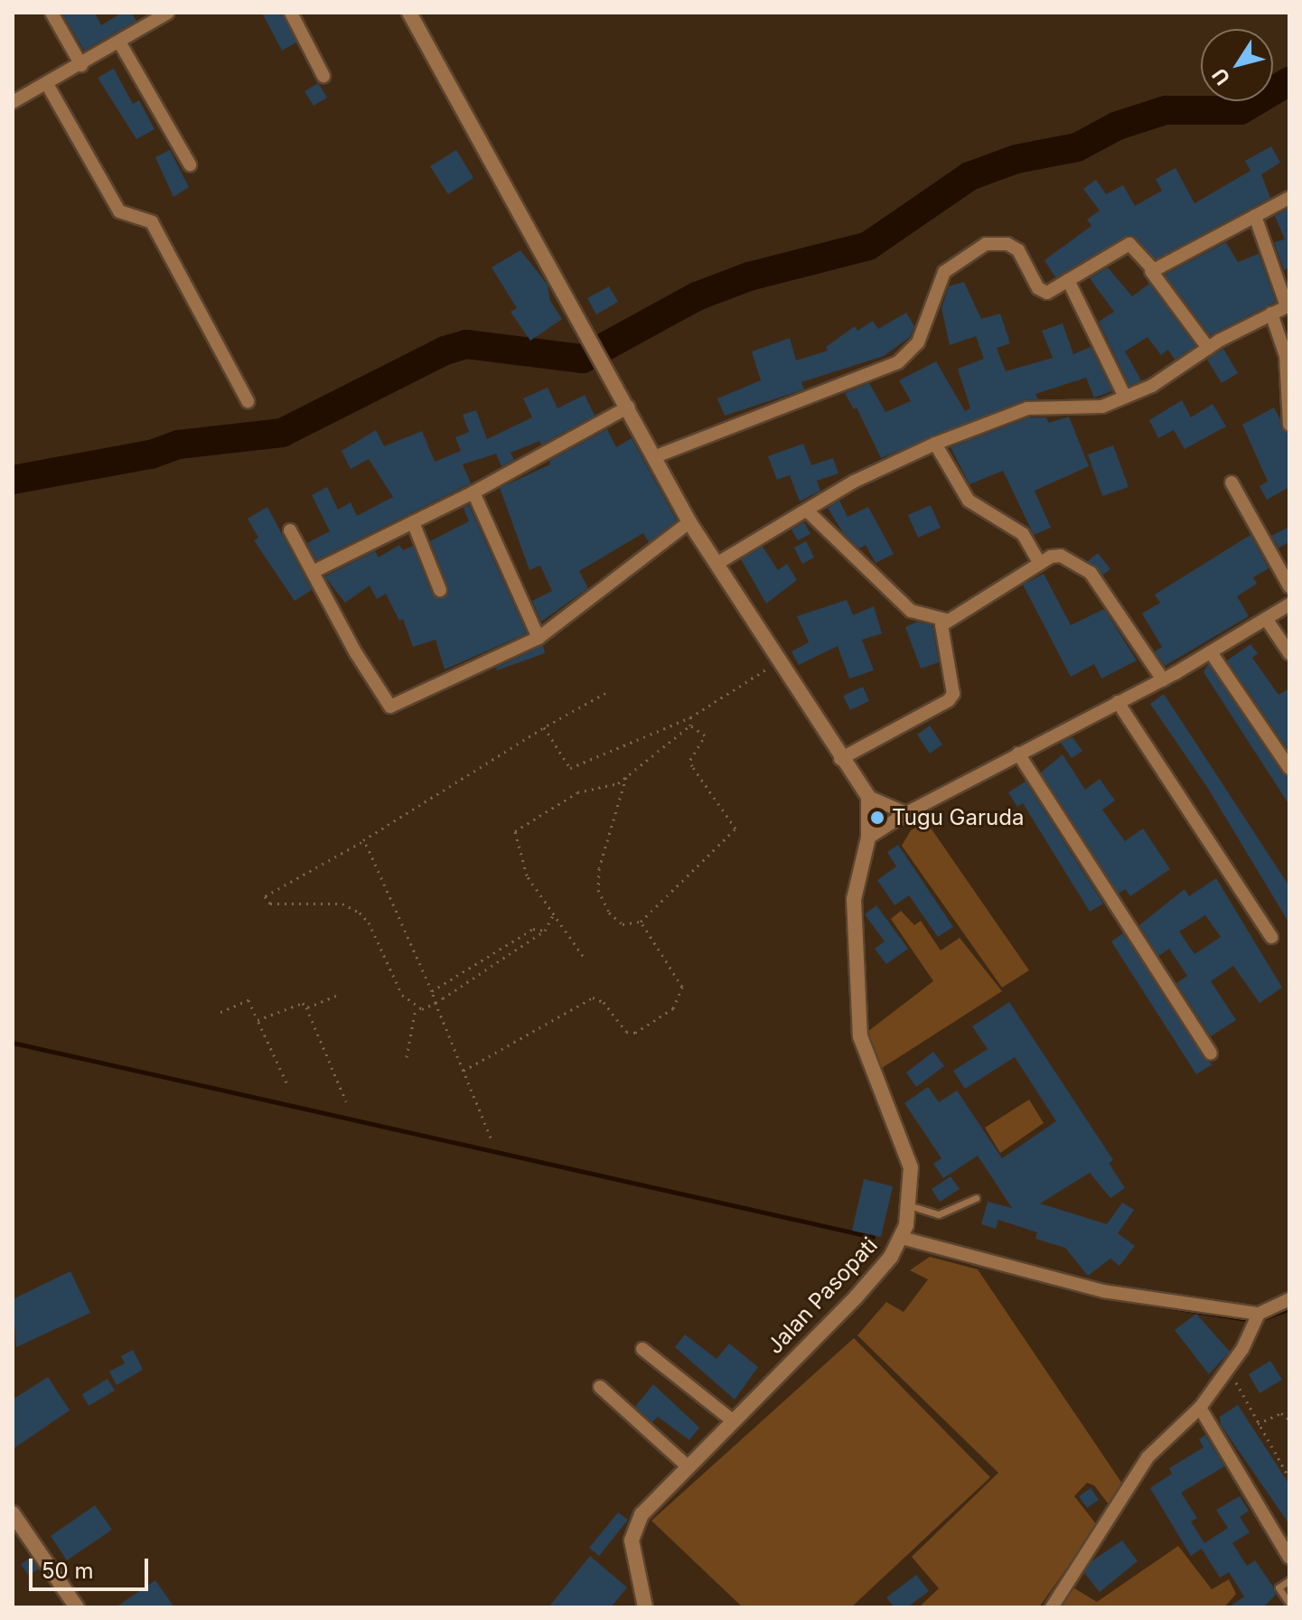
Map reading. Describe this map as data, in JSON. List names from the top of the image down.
{
  "streets": {
    "street": ["Jalan Pasopati"]
  },
  "places": ["Tugu Garuda"],
  "scale_bar": "50 m",
  "north": "bottom left"
}
